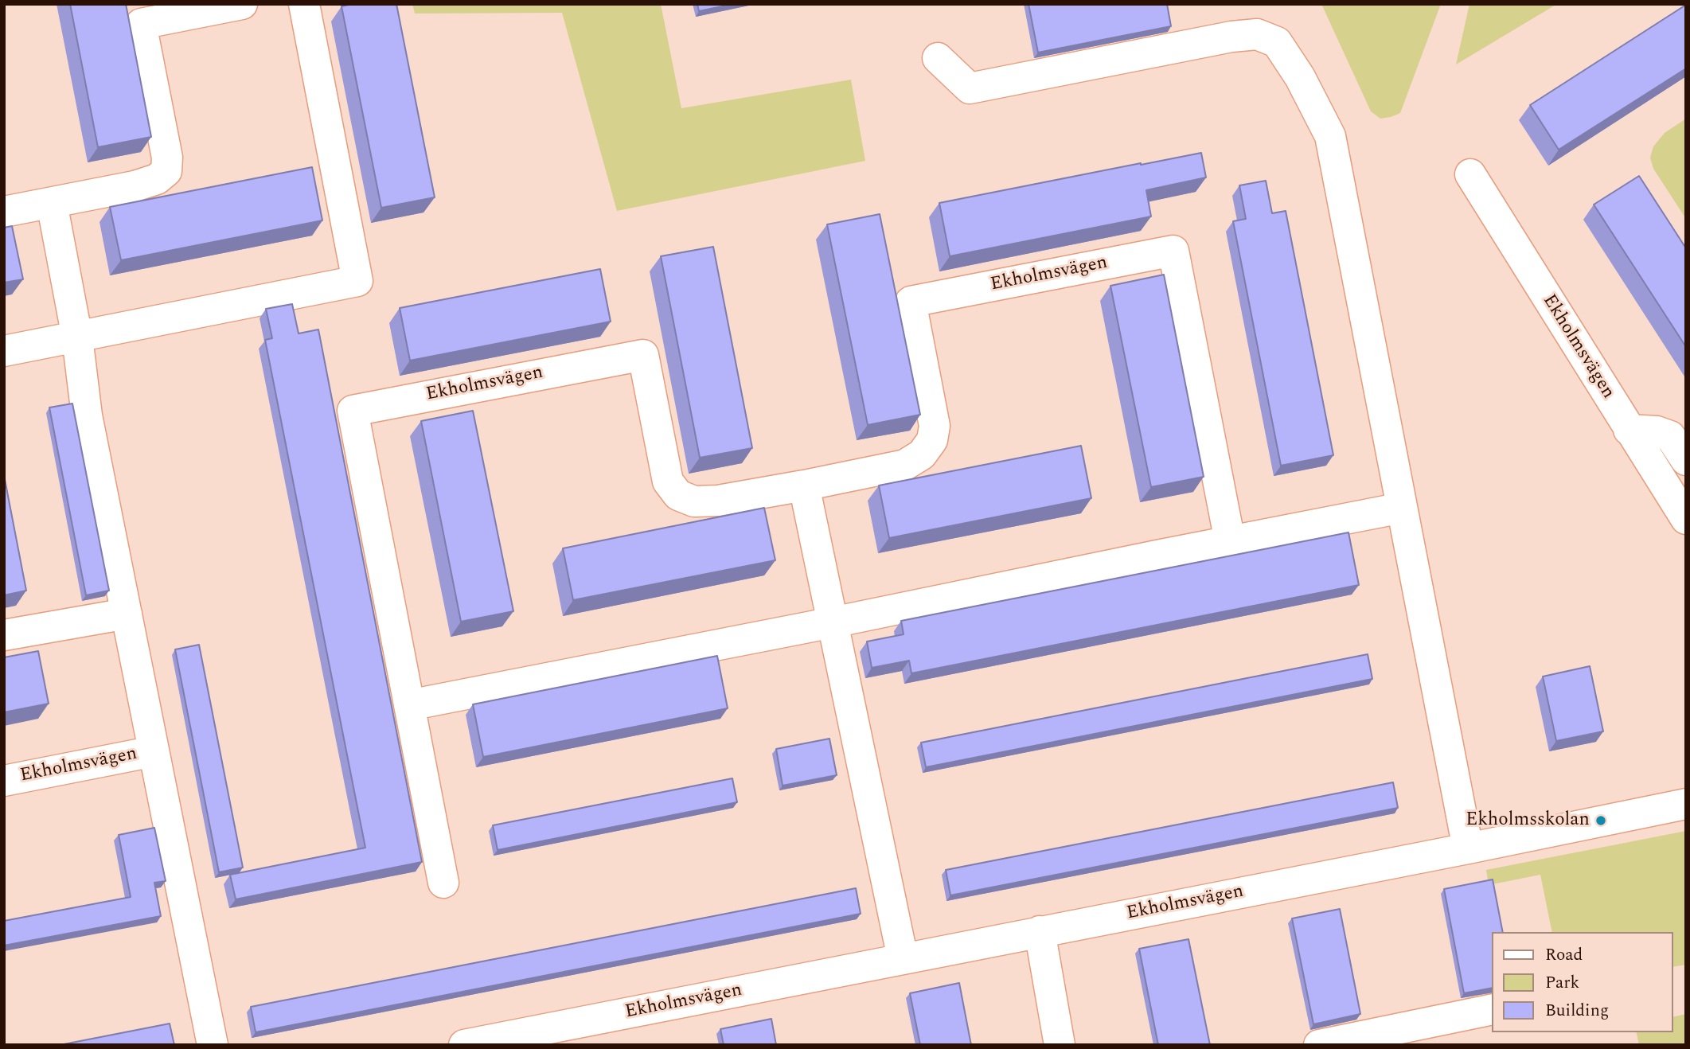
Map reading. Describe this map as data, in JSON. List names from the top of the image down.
{
  "streets": {
    "street": ["Ekholmsvägen"]
  },
  "places": ["Ekholmsskolan"],
  "legend": ["Road", "Park", "Building"]
}
